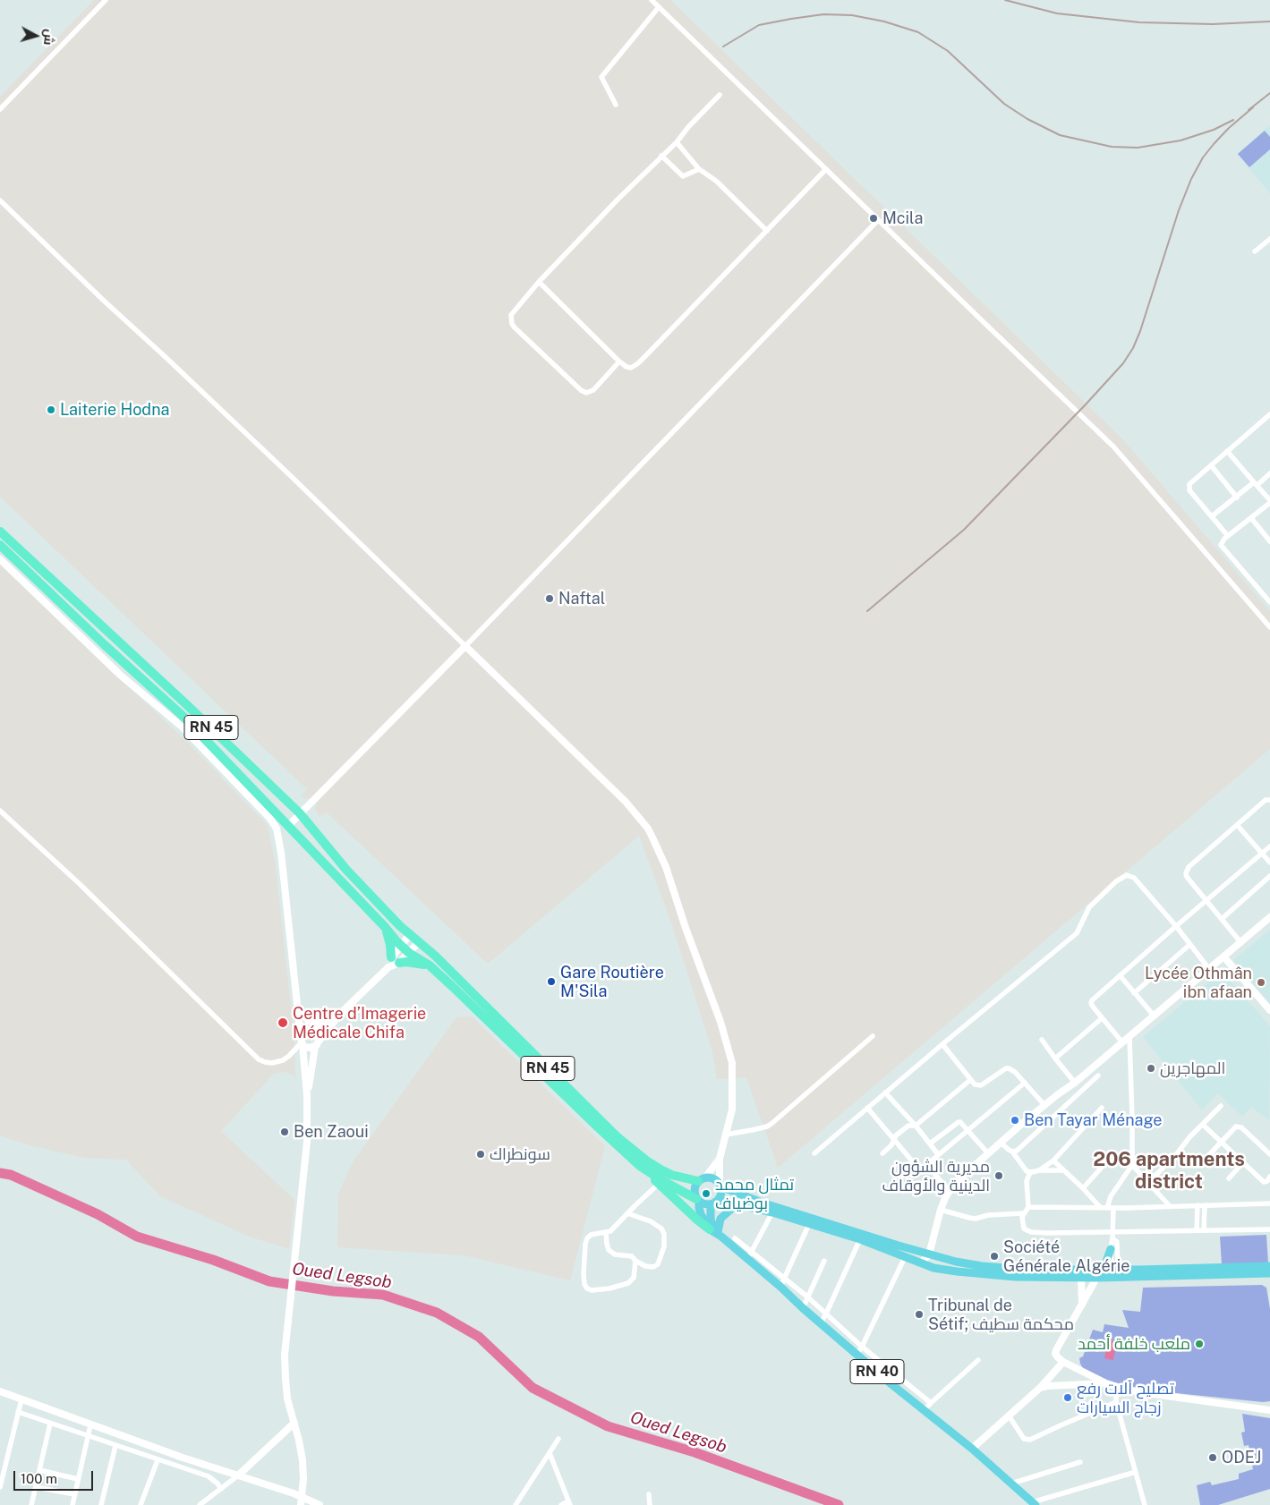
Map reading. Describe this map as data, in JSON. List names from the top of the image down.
{
  "streets": {
    "highway": ["RN 45", "RN 40"]
  },
  "crossings": [
    ["RN 45", "RN 40"]
  ],
  "districts": ["206 apartments district"],
  "water": ["Oued Legsob"],
  "places": [
    "Mcila",
    "Laiterie Hodna",
    "Naftal",
    "Gare Routière M'Sila",
    "Lycée Othmân ibn afaan",
    "Centre d’Imagerie Médicale Chifa",
    "المهاجرين",
    "Ben Tayar Ménage",
    "Ben Zaoui",
    "سونطراك",
    "مديرية الشؤون الدينية والأوقاف",
    "تمثال محمد بوضياف",
    "Société Générale Algérie",
    "Tribunal de Sétif; محكمة سطيف",
    "ملعب خلفة أحمد",
    "تصليح آلات رفع زجاج السيارات",
    "ODEJ"
  ],
  "scale_bar": "100 m",
  "north": "right"
}
